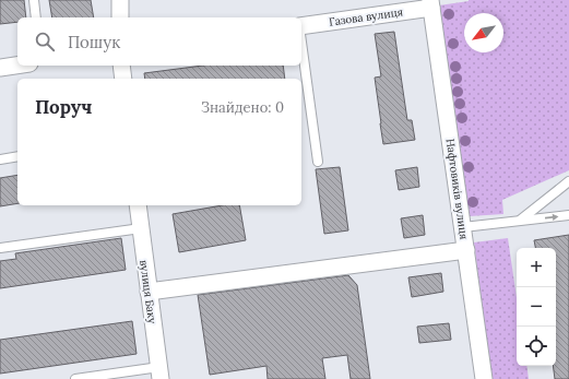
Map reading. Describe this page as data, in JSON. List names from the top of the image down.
{
  "streets": {
    "street": ["Газова вулиця", "Нафтовиків вулиця", "вулиця Баку"]
  },
  "crossings": [
    ["Газова вулиця", "Нафтовиків вулиця"]
  ],
  "north": "bottom left",
  "page": {
    "search": "Пошук",
    "heading": ["Поруч", "Знайдено: 0"],
    "map_buttons": ["+", "−"]
  }
}
